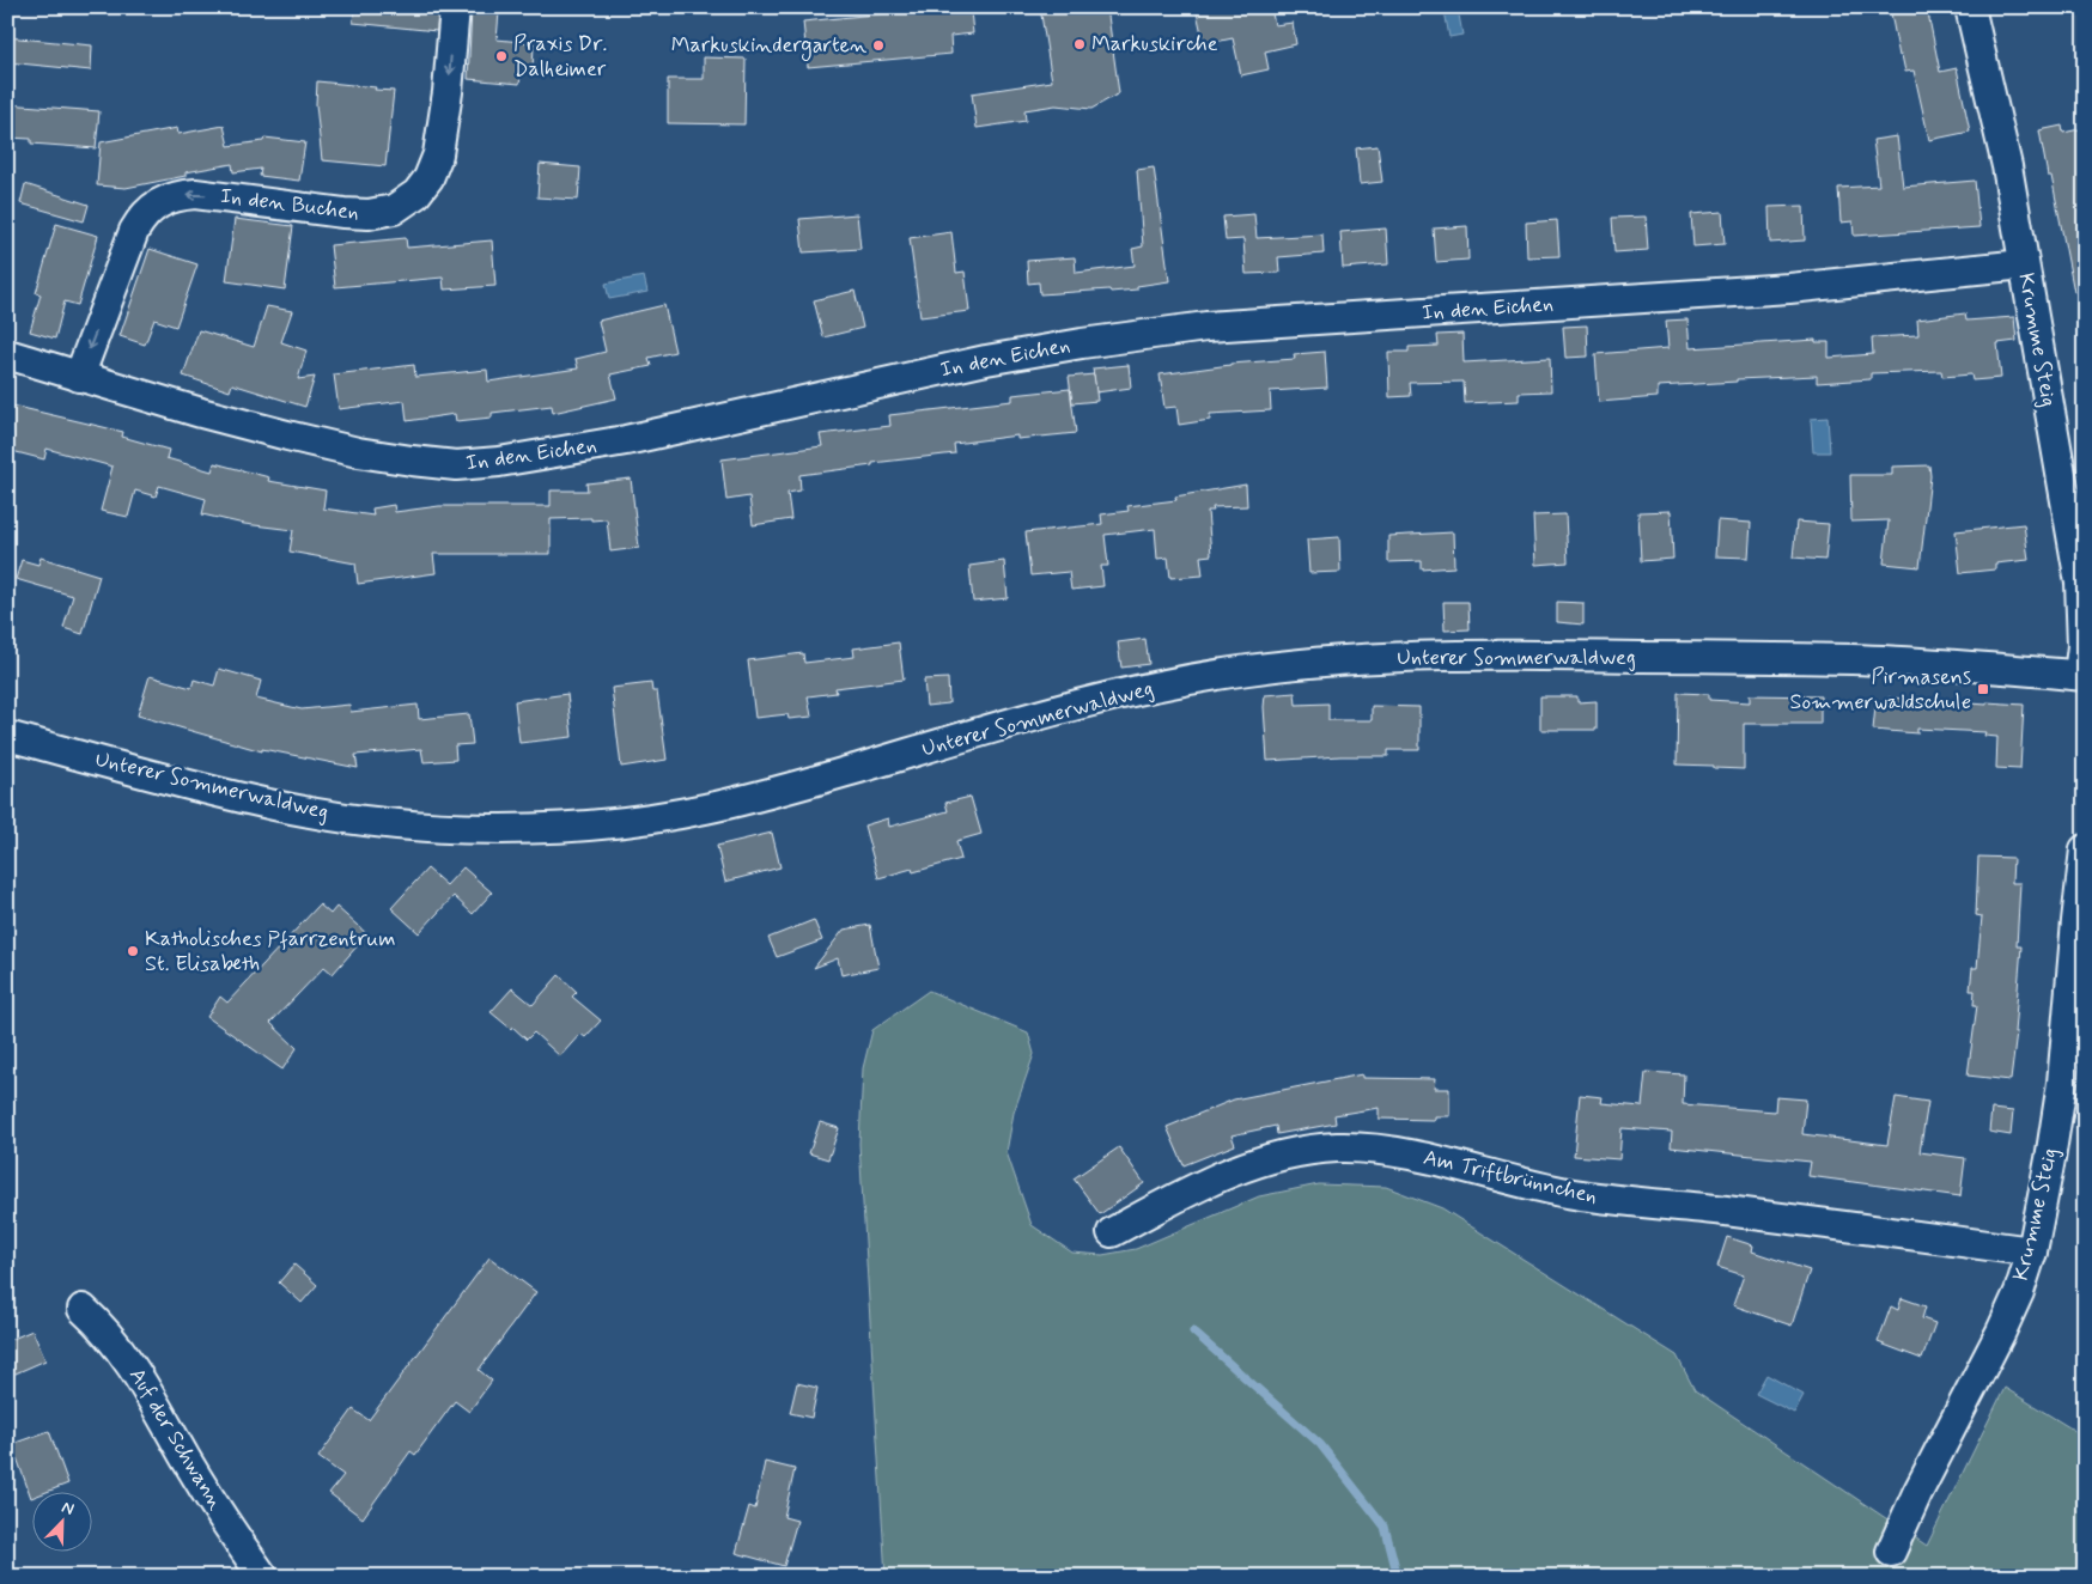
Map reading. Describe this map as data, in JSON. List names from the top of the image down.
{
  "streets": {
    "street": [
      "In den Buchen",
      "In den Eichen",
      "Krumme Steig",
      "Unterer Sommerwaldweg",
      "Am Triftbrünnchen",
      "Auf der Schwann"
    ]
  },
  "crossings": [
    ["In den Buchen", "In den Eichen"],
    ["In den Eichen", "Krumme Steig"],
    ["Krumme Steig", "Unterer Sommerwaldweg"],
    ["Krumme Steig", "Am Triftbrünnchen"]
  ],
  "one_way": ["In den Buchen"],
  "places": {
    "other": [
      "Markuskirche",
      "Markuskindergarten",
      "Praxis Dr. Dalheimer",
      "Katholisches Pfarrzentrum St. Elisabeth"
    ],
    "transit": ["Pirmasens Sommerwaldschule"]
  },
  "north": "top right"
}
